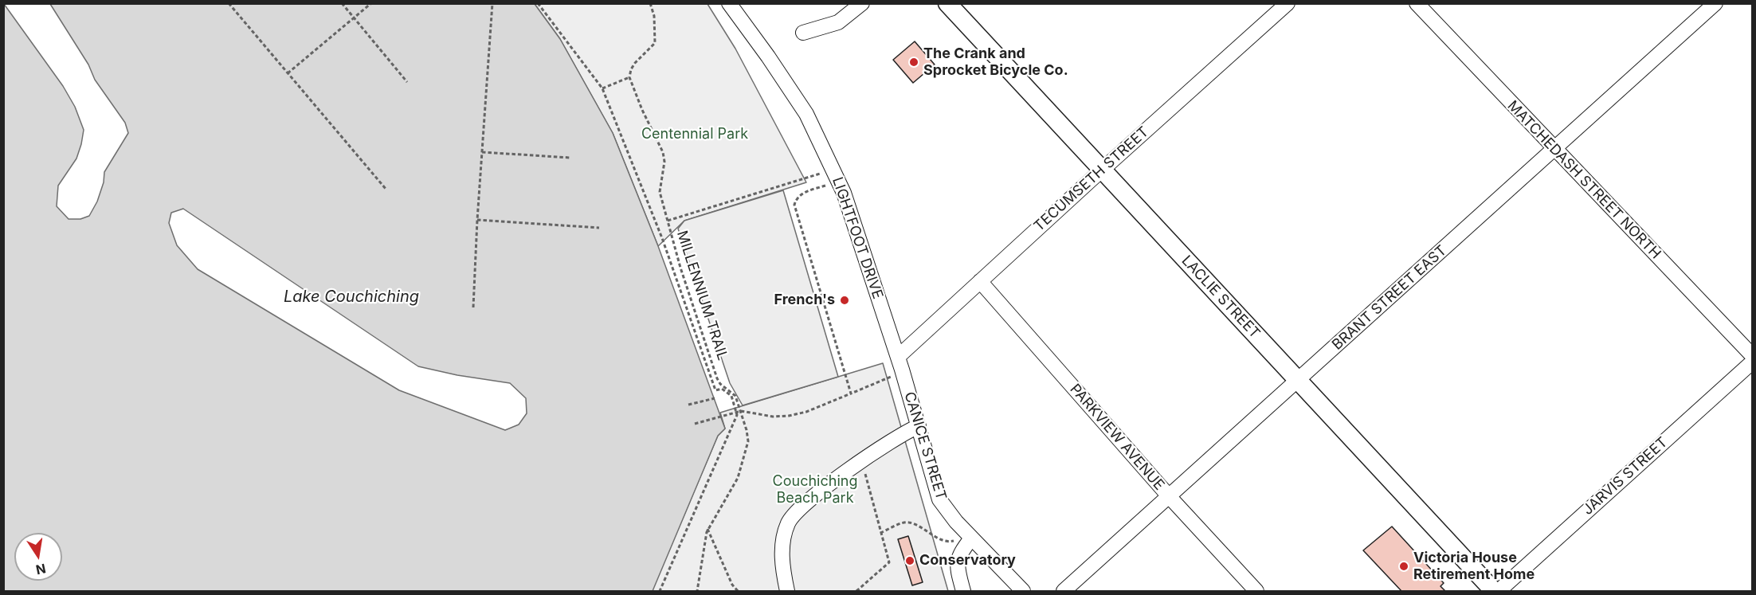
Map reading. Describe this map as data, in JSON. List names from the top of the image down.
{
  "streets": {
    "main road": ["LACLIE STREET"],
    "street": [
      "TECUMSETH STREET",
      "MATCHEDASH STREET NORTH",
      "LIGHTFOOT DRIVE",
      "BRANT STREET EAST",
      "PARKVIEW AVENUE",
      "CANICE STREET",
      "JARVIS STREET"
    ],
    "path": ["MILLENNIUM TRAIL"]
  },
  "crossings": [
    ["TECUMSETH STREET", "LIGHTFOOT DRIVE"],
    ["TECUMSETH STREET", "LACLIE STREET"],
    ["TECUMSETH STREET", "PARKVIEW AVENUE"],
    ["TECUMSETH STREET", "CANICE STREET"],
    ["MATCHEDASH STREET NORTH", "BRANT STREET EAST"],
    ["LIGHTFOOT DRIVE", "CANICE STREET"],
    ["LACLIE STREET", "BRANT STREET EAST"],
    ["BRANT STREET EAST", "PARKVIEW AVENUE"]
  ],
  "water": ["Lake Couchiching"],
  "parks": ["Centennial Park", "Couchiching Beach Park"],
  "places": [
    "The Crank and Sprocket Bicycle Co.",
    "French's",
    "Conservatory",
    "Victoria House Retirement Home"
  ],
  "north": "bottom"
}
